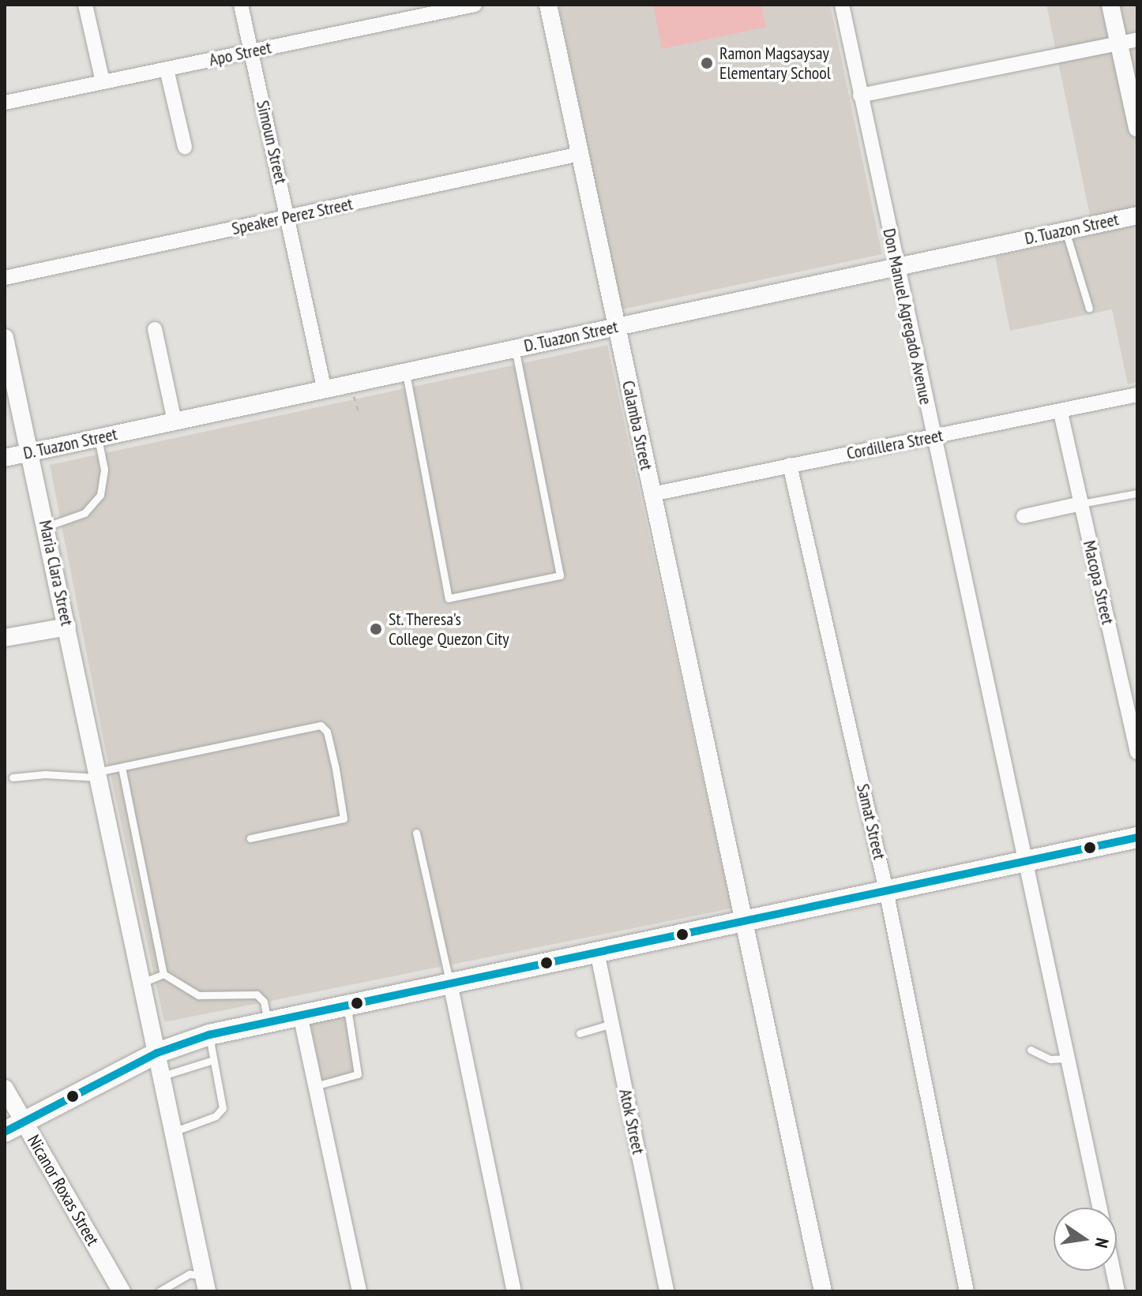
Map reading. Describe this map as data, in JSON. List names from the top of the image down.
{
  "streets": {
    "street": [
      "Apo Street",
      "Simoun Street",
      "Speaker Perez Street",
      "D. Tuazon Street",
      "Don Manuel Agregado Avenue",
      "Calamba Street",
      "Cordillera Street",
      "Maria Clara Street",
      "Macopa Street",
      "Samat Street",
      "Atok Street",
      "Nicanor Roxas Street"
    ]
  },
  "crossings": [
    ["Apo Street", "Simoun Street"],
    ["Simoun Street", "Speaker Perez Street"],
    ["Simoun Street", "D. Tuazon Street"],
    ["Speaker Perez Street", "Calamba Street"],
    ["D. Tuazon Street", "Don Manuel Agregado Avenue"],
    ["D. Tuazon Street", "Calamba Street"],
    ["D. Tuazon Street", "Maria Clara Street"],
    ["Don Manuel Agregado Avenue", "Cordillera Street"],
    ["Calamba Street", "Cordillera Street"],
    ["Cordillera Street", "Macopa Street"],
    ["Cordillera Street", "Samat Street"]
  ],
  "places": ["Ramon Magsaysay Elementary School", "St. Theresa's College Quezon City"],
  "north": "right"
}
